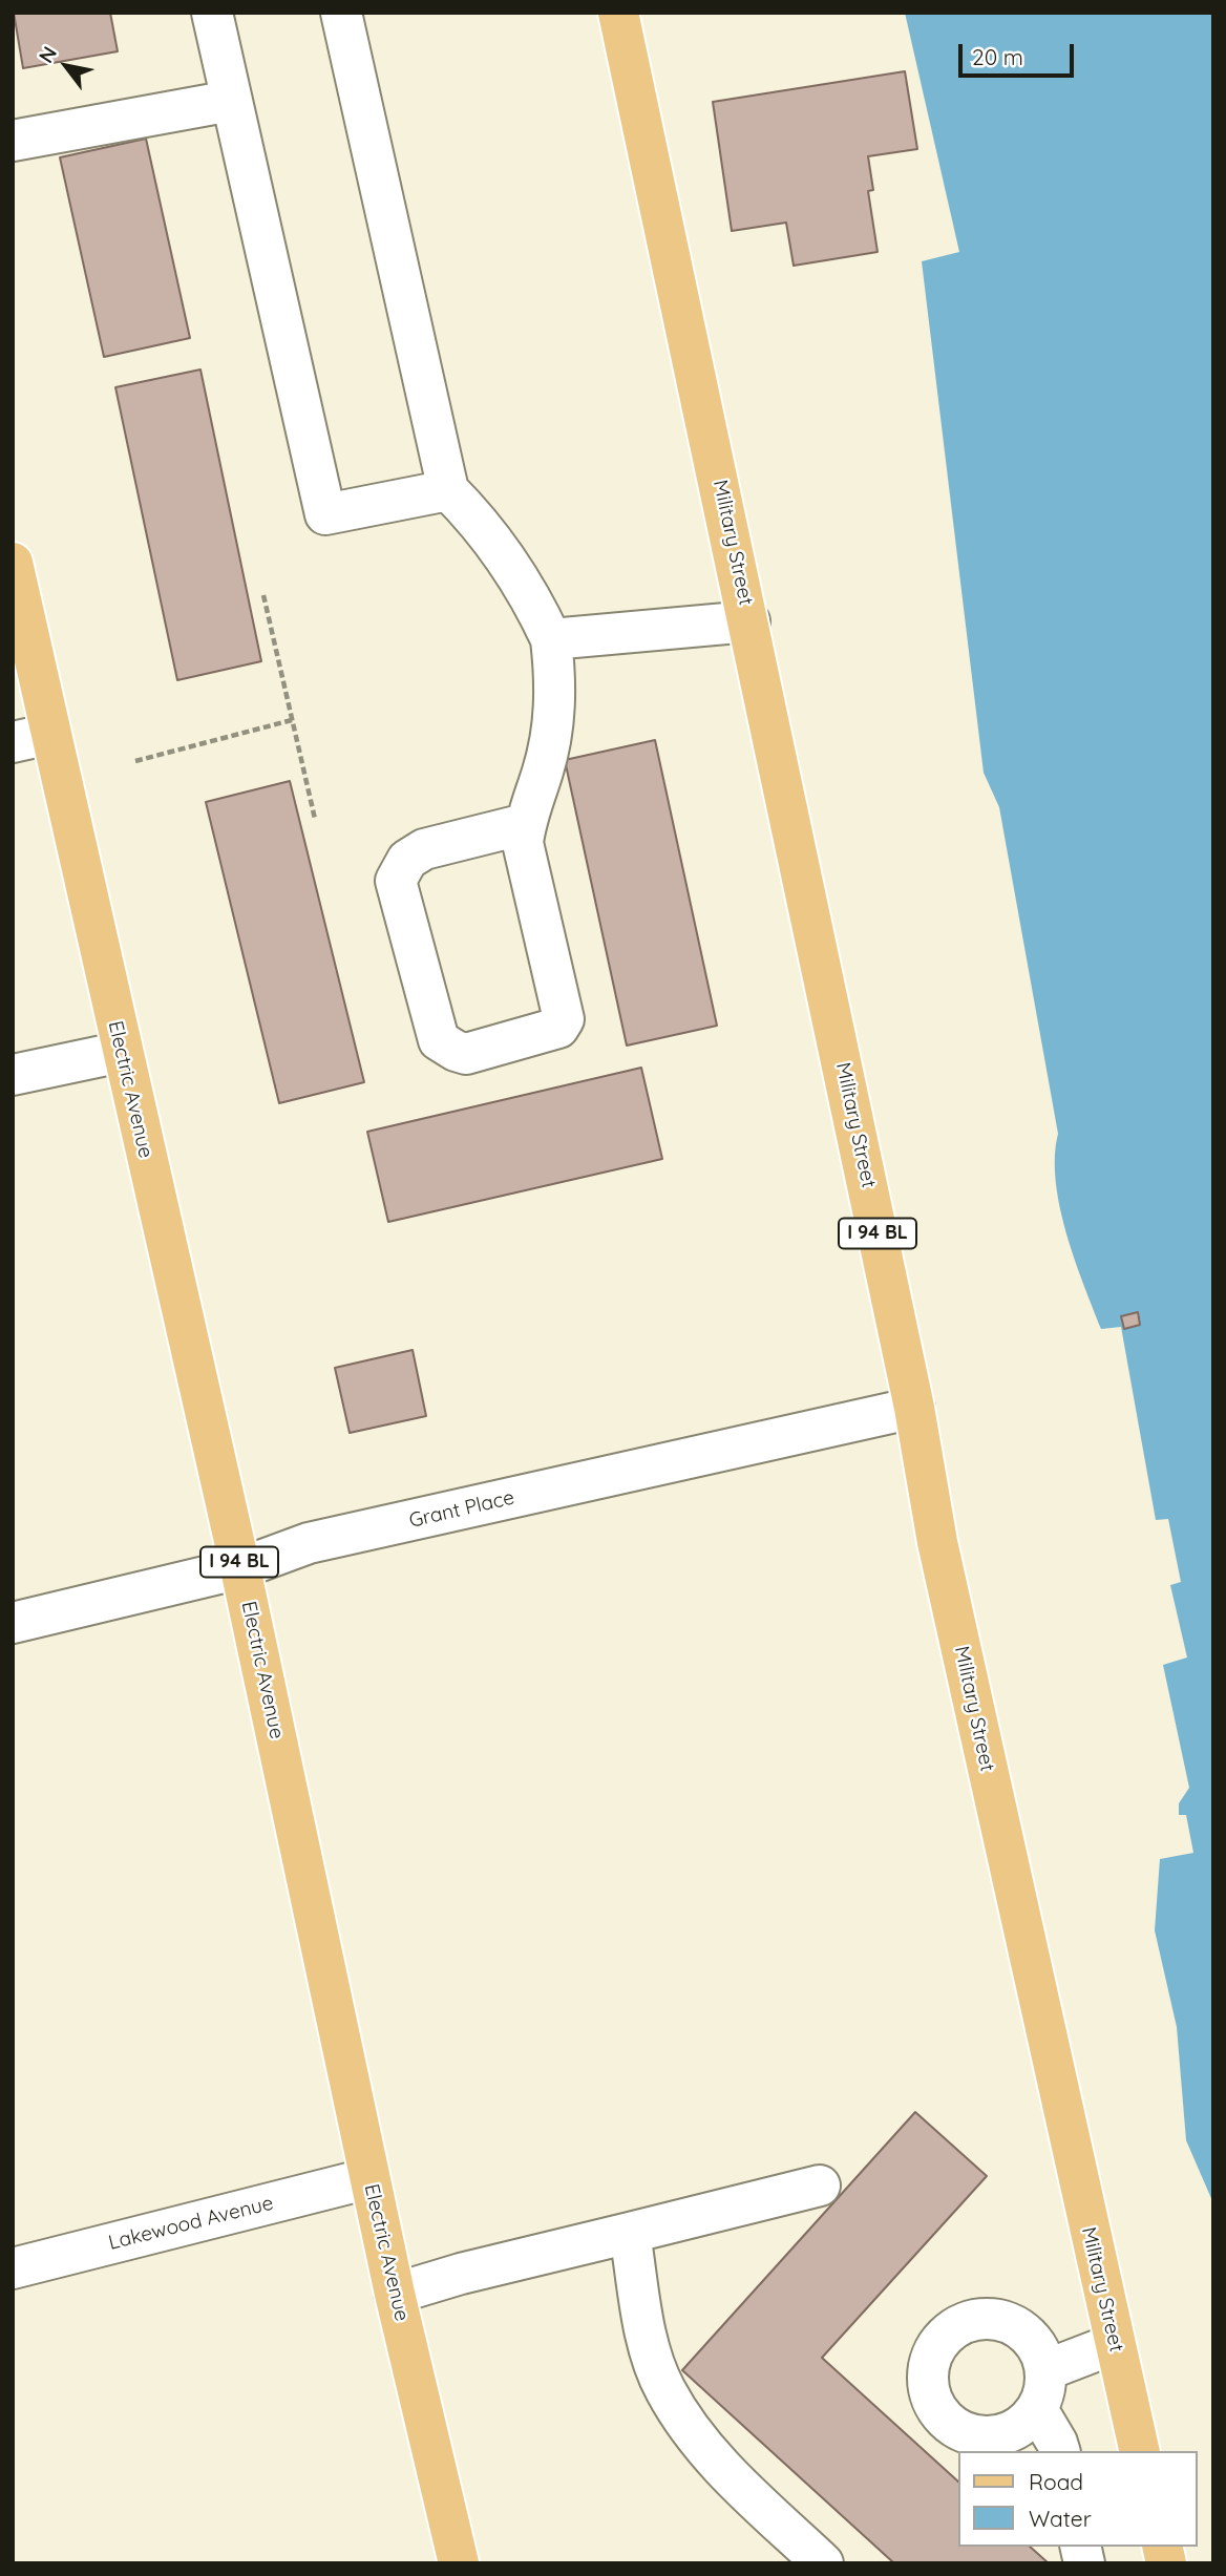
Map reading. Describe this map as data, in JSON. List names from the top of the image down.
{
  "streets": {
    "main road": ["Military Street", "Electric Avenue", "I 94 BL"],
    "street": ["Grant Place", "Lakewood Avenue"]
  },
  "crossings": [
    ["Military Street", "Grant Place"],
    ["Electric Avenue", "Grant Place"],
    ["Electric Avenue", "Lakewood Avenue"]
  ],
  "legend": ["Road", "Water"],
  "scale_bar": "20 m",
  "north": "top left"
}
